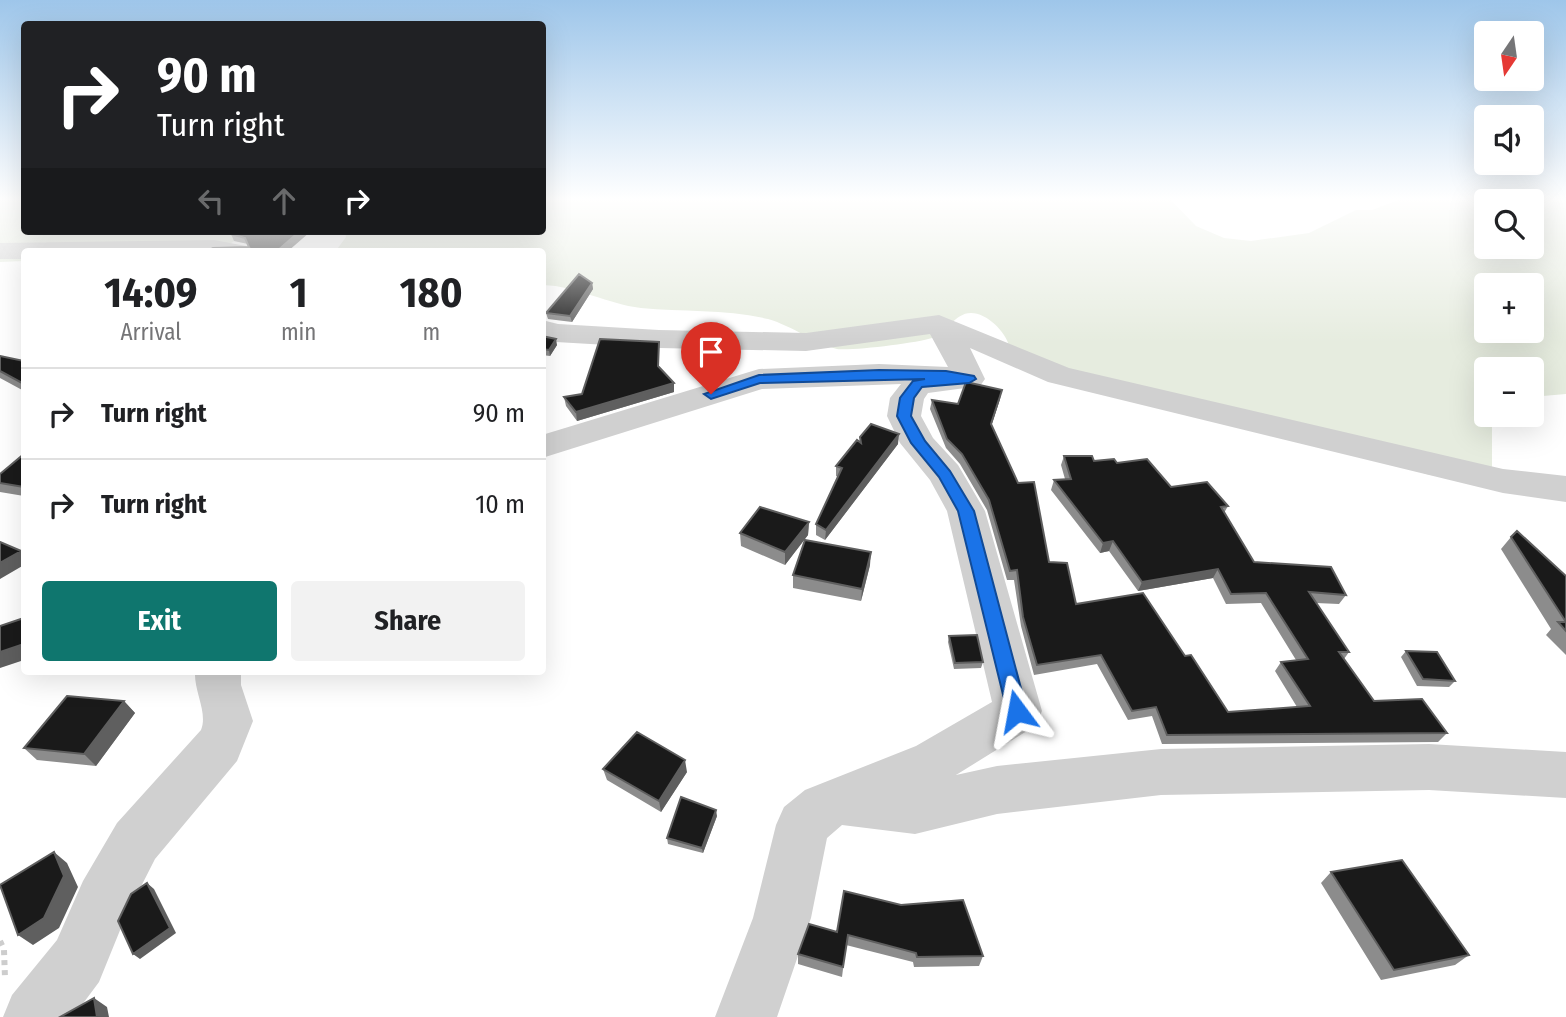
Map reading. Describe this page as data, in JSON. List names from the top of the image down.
{
  "north": "bottom",
  "page": {
    "map_buttons": ["+", "−"],
    "turn": ["90 m", "Turn right"],
    "eta": [
      "14:09",
      "Arrival",
      "1",
      "min",
      "180",
      "m"
    ],
    "list": [
      {
        "name": "Turn right",
        "value": "90 m"
      },
      {
        "name": "Turn right",
        "value": "10 m"
      }
    ],
    "buttons": ["Exit", "Share"]
  }
}
